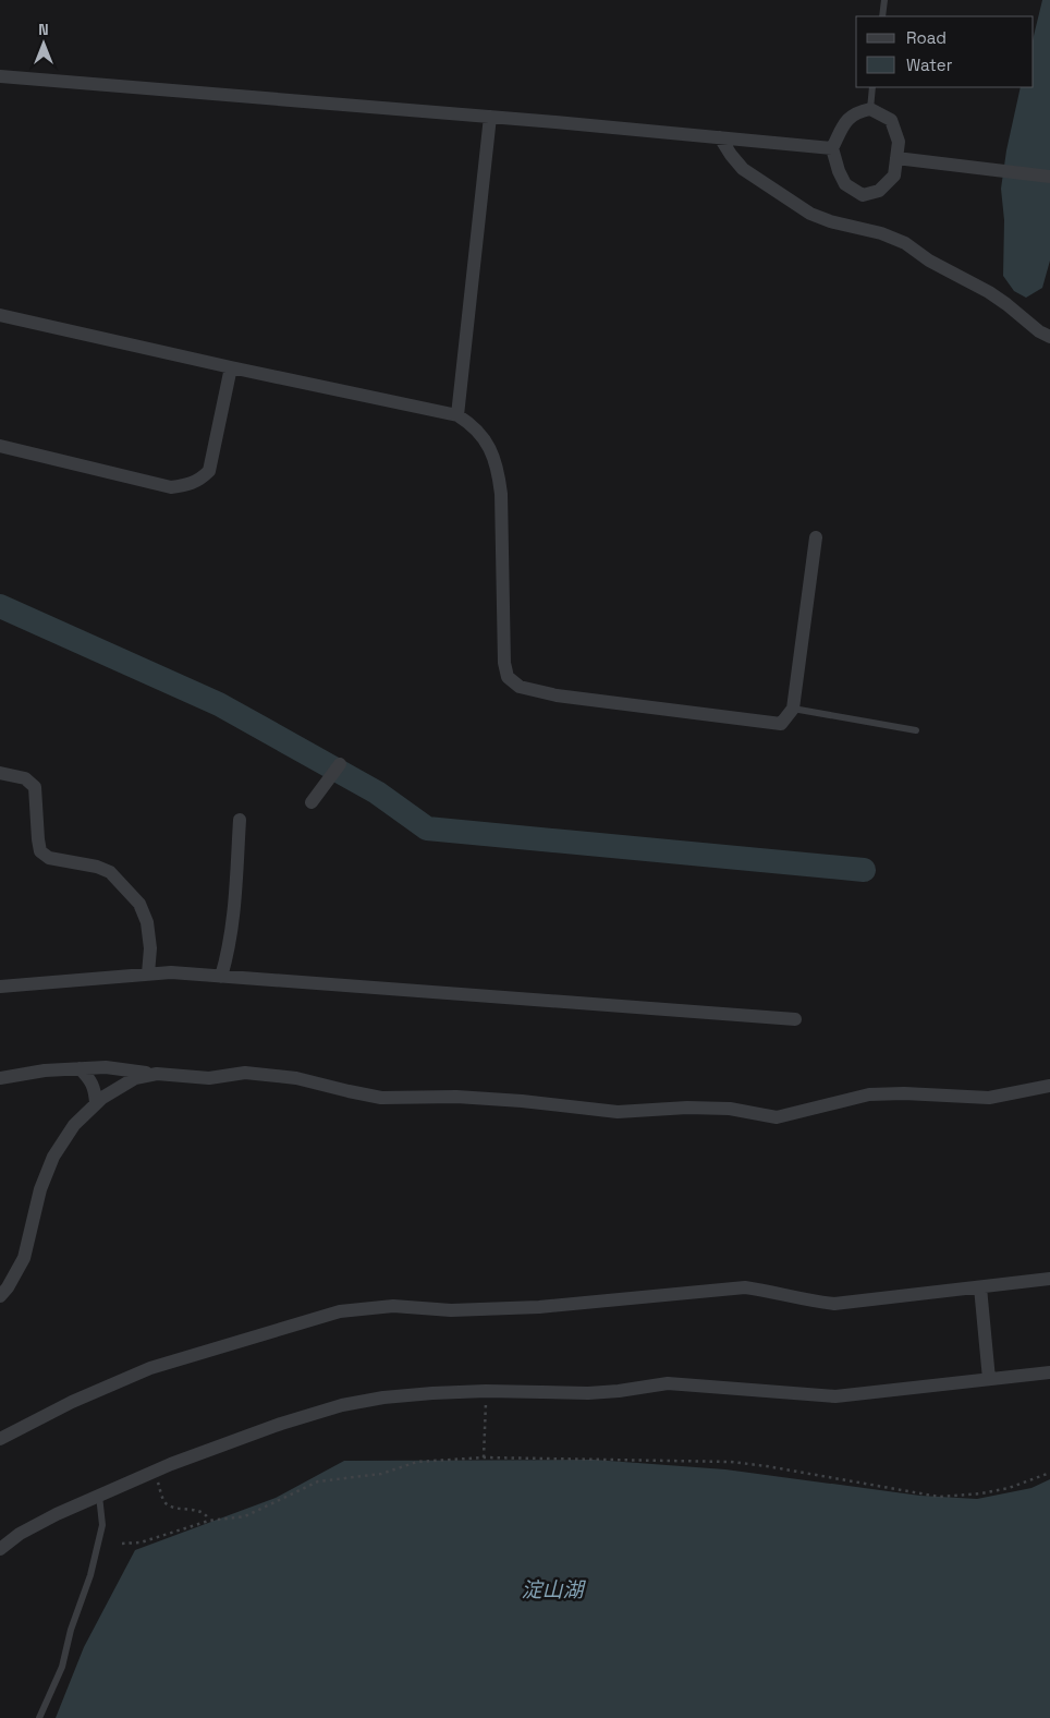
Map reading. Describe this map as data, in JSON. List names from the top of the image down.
{
  "water": ["淀山湖"],
  "legend": ["Road", "Water"],
  "north": "top"
}
